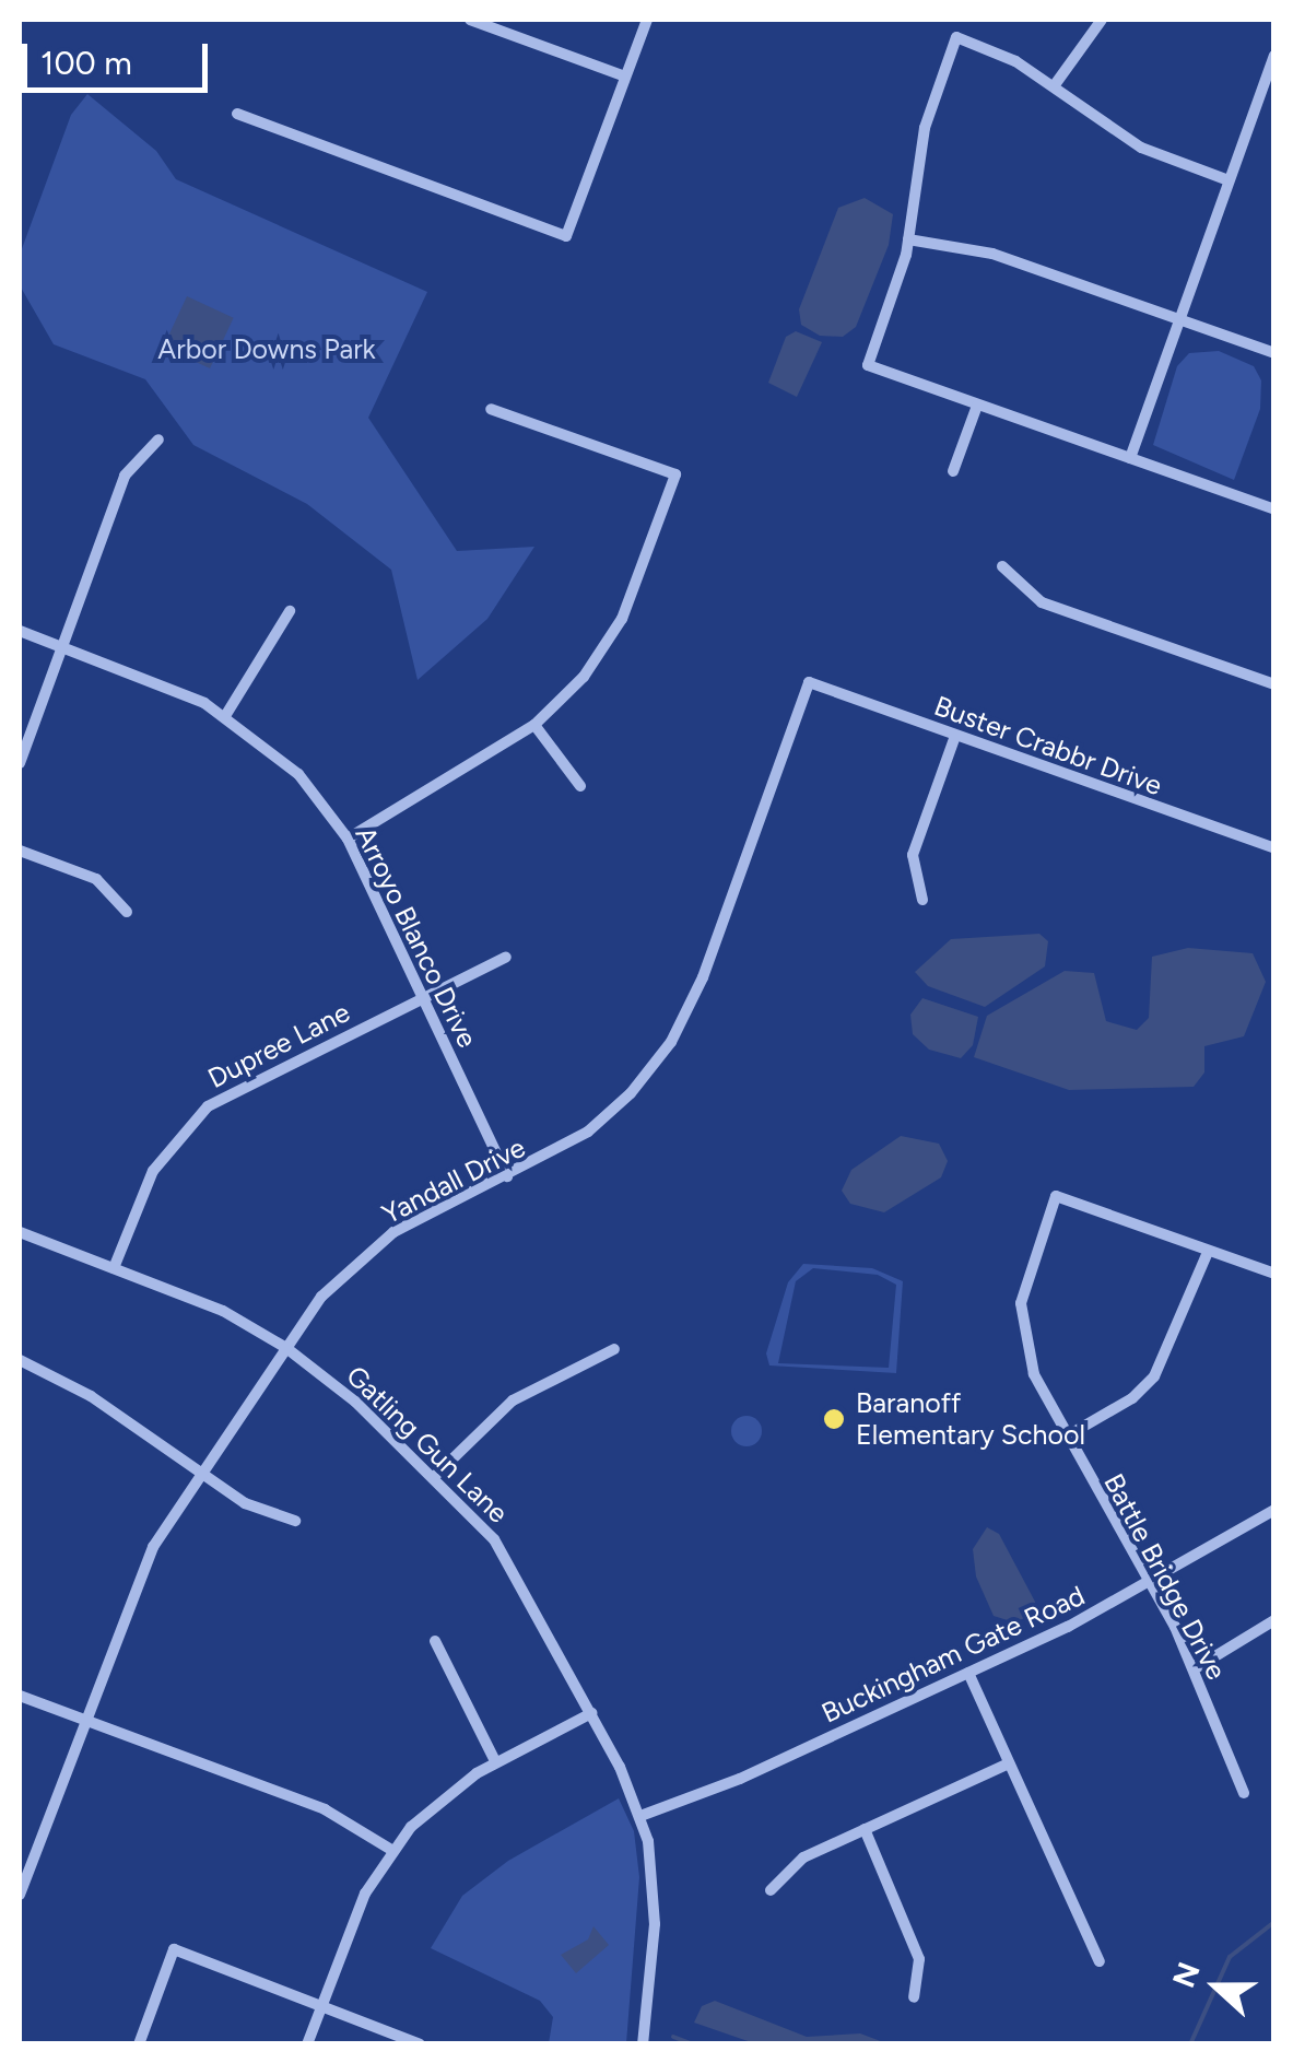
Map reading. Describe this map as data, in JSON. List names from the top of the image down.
{
  "streets": {
    "street": [
      "Buster Crabbr Drive",
      "Arroyo Blanco Drive",
      "Dupree Lane",
      "Yandall Drive",
      "Gatling Gun Lane",
      "Battle Bridge Drive",
      "Buckingham Gate Road"
    ]
  },
  "crossings": [
    ["Buster Crabbr Drive", "Yandall Drive"],
    ["Arroyo Blanco Drive", "Dupree Lane"],
    ["Arroyo Blanco Drive", "Yandall Drive"],
    ["Dupree Lane", "Gatling Gun Lane"],
    ["Yandall Drive", "Gatling Gun Lane"],
    ["Gatling Gun Lane", "Buckingham Gate Road"],
    ["Battle Bridge Drive", "Buckingham Gate Road"]
  ],
  "parks": ["Arbor Downs Park"],
  "places": ["Baranoff Elementary School"],
  "scale_bar": "100 m",
  "north": "left"
}
